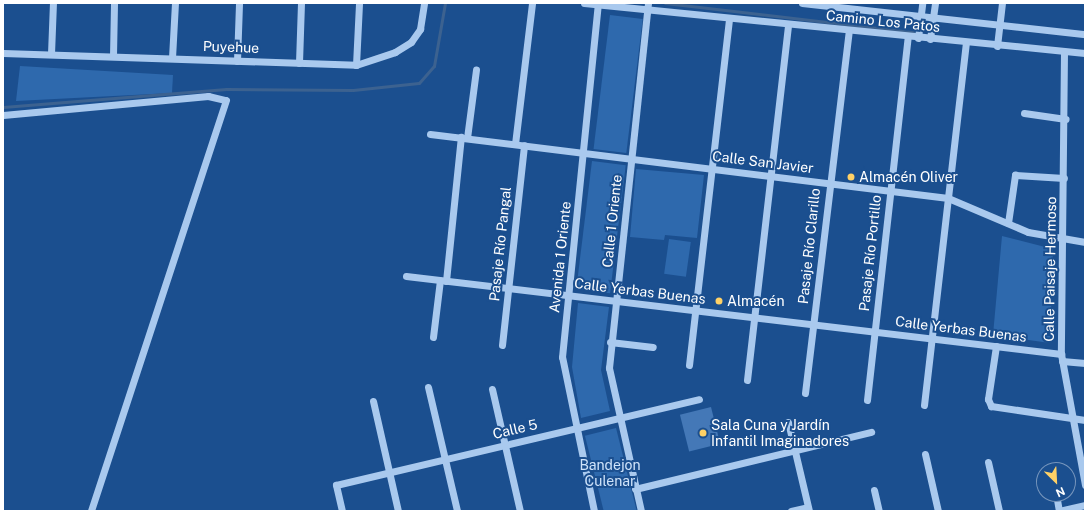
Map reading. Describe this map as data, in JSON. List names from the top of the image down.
{
  "streets": {
    "street": [
      "Camino Los Patos",
      "Puyehue",
      "Calle San Javier",
      "Calle 1 Oriente",
      "Pasaje Río Pangal",
      "Pasaje Río Clarillo",
      "Pasaje Río Portillo",
      "Avenida 1 Oriente",
      "Calle Paisaje Hermoso",
      "Calle Yerbas Buenas",
      "Calle 5"
    ]
  },
  "crossings": [
    ["Camino Los Patos", "Calle 1 Oriente"],
    ["Camino Los Patos", "Pasaje Río Clarillo"],
    ["Camino Los Patos", "Pasaje Río Portillo"],
    ["Camino Los Patos", "Avenida 1 Oriente"],
    ["Camino Los Patos", "Calle Paisaje Hermoso"],
    ["Calle San Javier", "Calle 1 Oriente"],
    ["Calle San Javier", "Pasaje Río Pangal"],
    ["Calle San Javier", "Pasaje Río Clarillo"],
    ["Calle San Javier", "Pasaje Río Portillo"],
    ["Calle San Javier", "Avenida 1 Oriente"],
    ["Calle San Javier", "Calle Paisaje Hermoso"],
    ["Calle 1 Oriente", "Calle Yerbas Buenas"],
    ["Calle 1 Oriente", "Calle 5"],
    ["Pasaje Río Pangal", "Calle Yerbas Buenas"],
    ["Pasaje Río Clarillo", "Calle Yerbas Buenas"],
    ["Pasaje Río Portillo", "Calle Yerbas Buenas"],
    ["Avenida 1 Oriente", "Calle Yerbas Buenas"],
    ["Avenida 1 Oriente", "Calle 5"],
    ["Calle Paisaje Hermoso", "Calle Yerbas Buenas"]
  ],
  "parks": ["Bandejon Culenar"],
  "places": ["Almacén Oliver", "Almacén", "Sala Cuna y Jardín Infantil Imaginadores"],
  "north": "bottom right"
}
